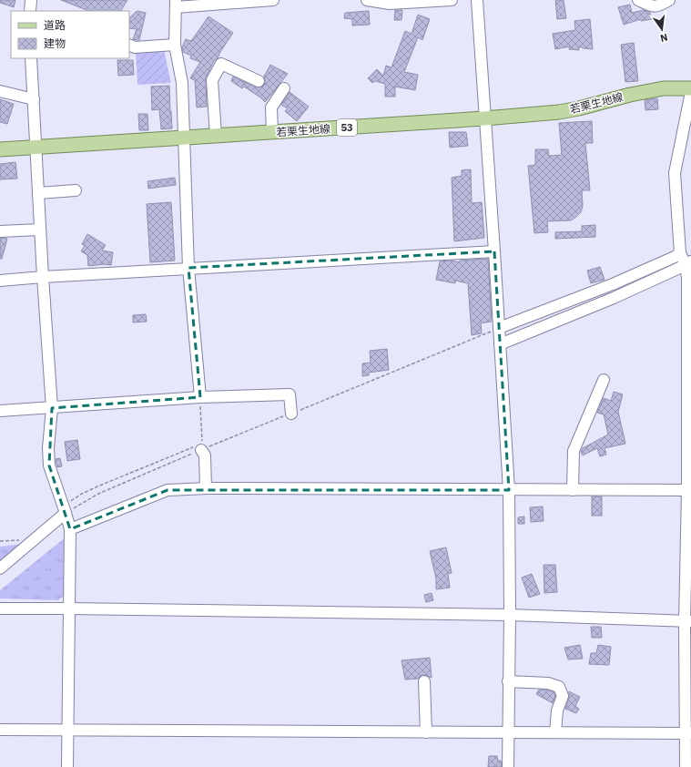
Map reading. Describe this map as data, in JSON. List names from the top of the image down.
{
  "streets": {
    "main road": ["若栗生地線", "53"]
  },
  "legend": ["道路", "建物"],
  "north": "bottom"
}
